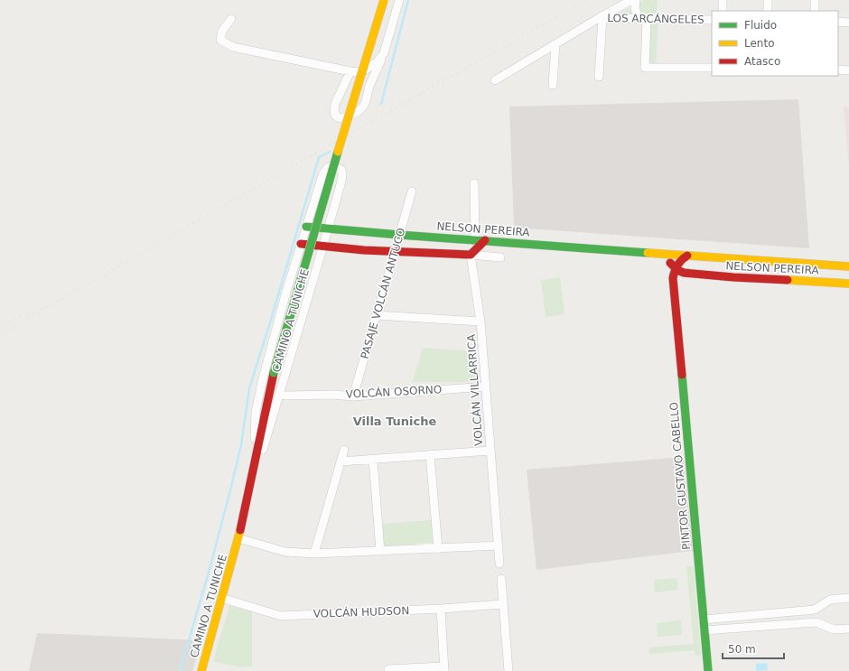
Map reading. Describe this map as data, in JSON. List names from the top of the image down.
{
  "streets": {
    "street": [
      "LOS ARCÁNGELES",
      "NELSON PEREIRA",
      "PASAJE VOLCÁN ANTUCO",
      "CAMINO A TUNICHE",
      "VOLCÁN VILLARRICA",
      "VOLCÁN OSORNO",
      "PINTOR GUSTAVO CABELLO",
      "VOLCÁN HUDSON"
    ]
  },
  "crossings": [
    ["NELSON PEREIRA", "PASAJE VOLCÁN ANTUCO"],
    ["NELSON PEREIRA", "CAMINO A TUNICHE"],
    ["NELSON PEREIRA", "PINTOR GUSTAVO CABELLO"],
    ["PASAJE VOLCÁN ANTUCO", "VOLCÁN OSORNO"],
    ["CAMINO A TUNICHE", "VOLCÁN OSORNO"],
    ["CAMINO A TUNICHE", "VOLCÁN HUDSON"],
    ["VOLCÁN VILLARRICA", "VOLCÁN OSORNO"]
  ],
  "districts": ["Villa Tuniche"],
  "legend": ["Fluido", "Lento", "Atasco"],
  "scale_bar": "50 m"
}
